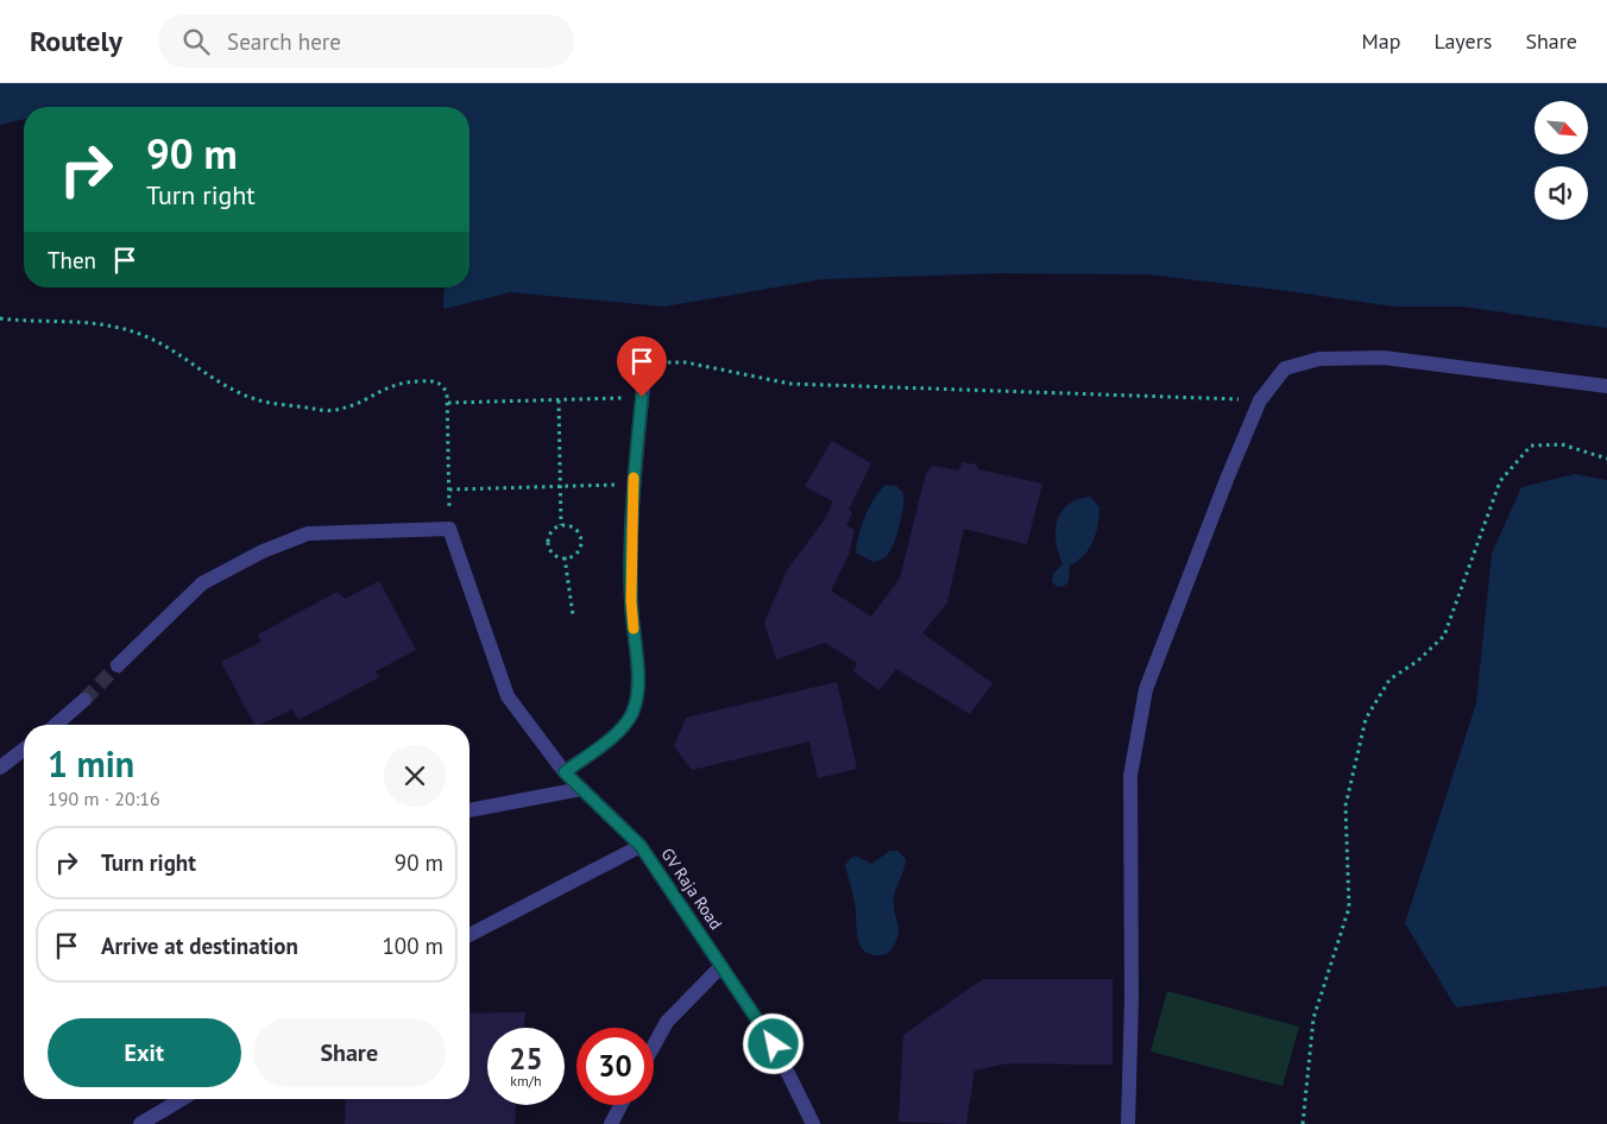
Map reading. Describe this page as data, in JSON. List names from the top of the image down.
{
  "streets": {
    "street": ["GV Raja Road"]
  },
  "north": "bottom right",
  "page": {
    "header": "Routely",
    "search": "Search here",
    "nav": ["Map", "Layers", "Share"],
    "turn": ["90 m", "Turn right"],
    "then": "Then",
    "heading": ["1 min", "190 m · 20:16"],
    "list": [
      {
        "name": "Turn right",
        "value": "90 m"
      },
      {
        "name": "Arrive at destination",
        "value": "100 m"
      }
    ],
    "buttons": ["Exit", "Share"],
    "speed": "25 km/h",
    "limit": "30"
  }
}
